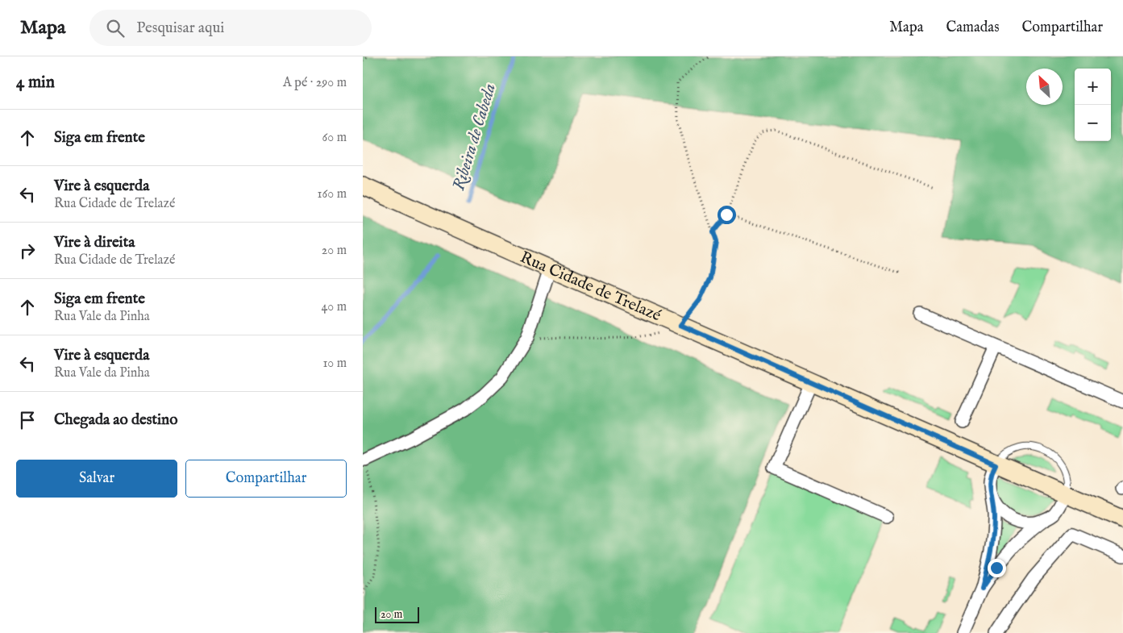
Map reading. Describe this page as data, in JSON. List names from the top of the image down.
{
  "streets": {
    "street": ["Rua Cidade de Trelazé"]
  },
  "water": ["Ribeira de Cabeda"],
  "scale_bar": "20 m",
  "north": "top left",
  "page": {
    "header": "Mapa",
    "search": "Pesquisar aqui",
    "nav": ["Mapa", "Camadas", "Compartilhar"],
    "heading": ["4 min", "A pé · 290 m"],
    "map_buttons": ["+", "−"],
    "list": [
      ["Siga em frente", "60 m"],
      ["Vire à esquerda", "Rua Cidade de Trelazé", "160 m"],
      ["Vire à direita", "Rua Cidade de Trelazé", "20 m"],
      ["Siga em frente", "Rua Vale da Pinha", "40 m"],
      ["Vire à esquerda", "Rua Vale da Pinha", "10 m"],
      "Chegada ao destino"
    ],
    "buttons": ["Salvar", "Compartilhar"],
    "scale": "20 m"
  }
}
